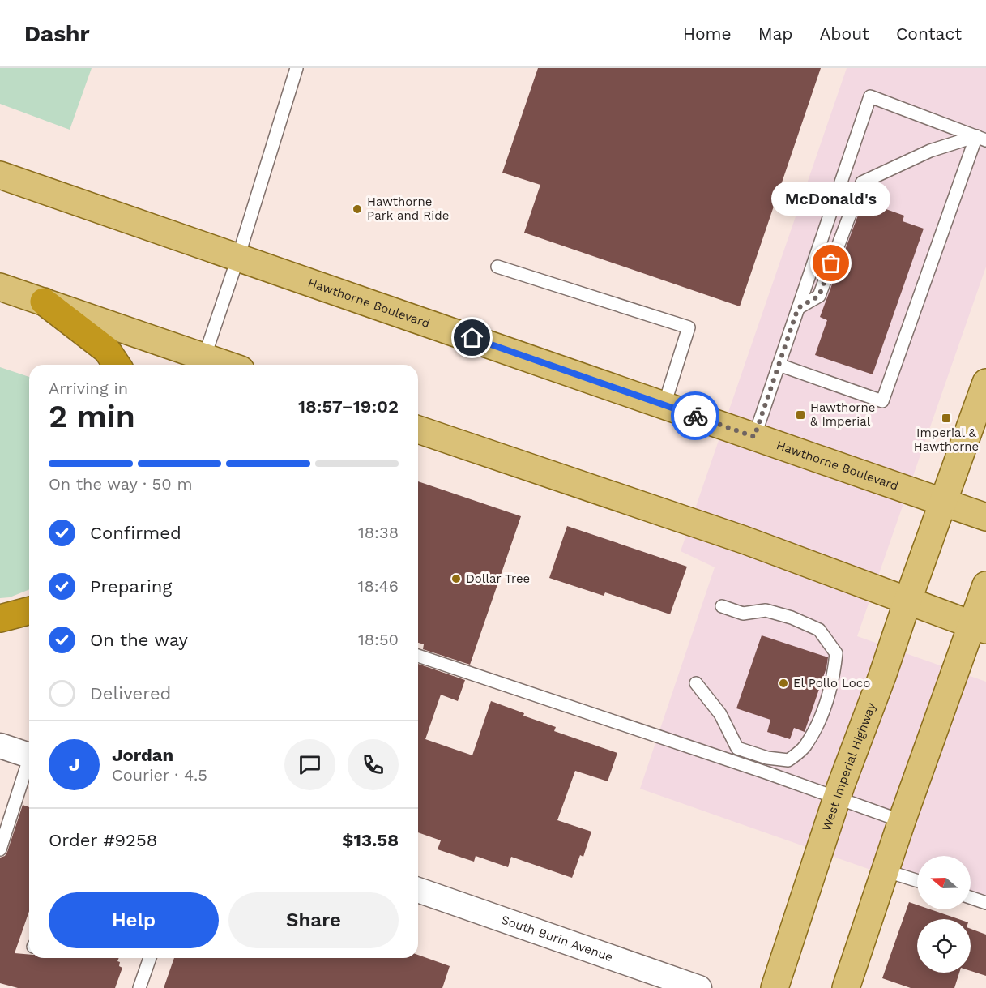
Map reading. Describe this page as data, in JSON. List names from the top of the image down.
{
  "streets": {
    "main road": ["Hawthorne Boulevard", "West Imperial Highway"],
    "street": ["South Burin Avenue"]
  },
  "crossings": [
    ["Hawthorne Boulevard", "West Imperial Highway"]
  ],
  "places": {
    "other": [
      "Hawthorne Park and Ride",
      "McDonald's",
      "Dollar Tree",
      "El Pollo Loco"
    ],
    "transit": ["Hawthorne & Imperial", "Imperial & Hawthorne"]
  },
  "north": "left",
  "page": {
    "header": "Dashr",
    "nav": [
      "Home",
      "Map",
      "About",
      "Contact"
    ],
    "bubble": "McDonald's",
    "heading": ["2 min", "Arriving in", "18:57–19:02"],
    "panel": [
      "Jordan",
      "Courier · 4.5",
      "Order #9258",
      "$13.58"
    ],
    "bar": "On the way · 50 m",
    "list": [
      ["Confirmed", "18:38"],
      ["Preparing", "18:46"],
      ["On the way", "18:50"],
      "Delivered"
    ],
    "round": "J",
    "buttons": ["Help", "Share"]
  }
}
